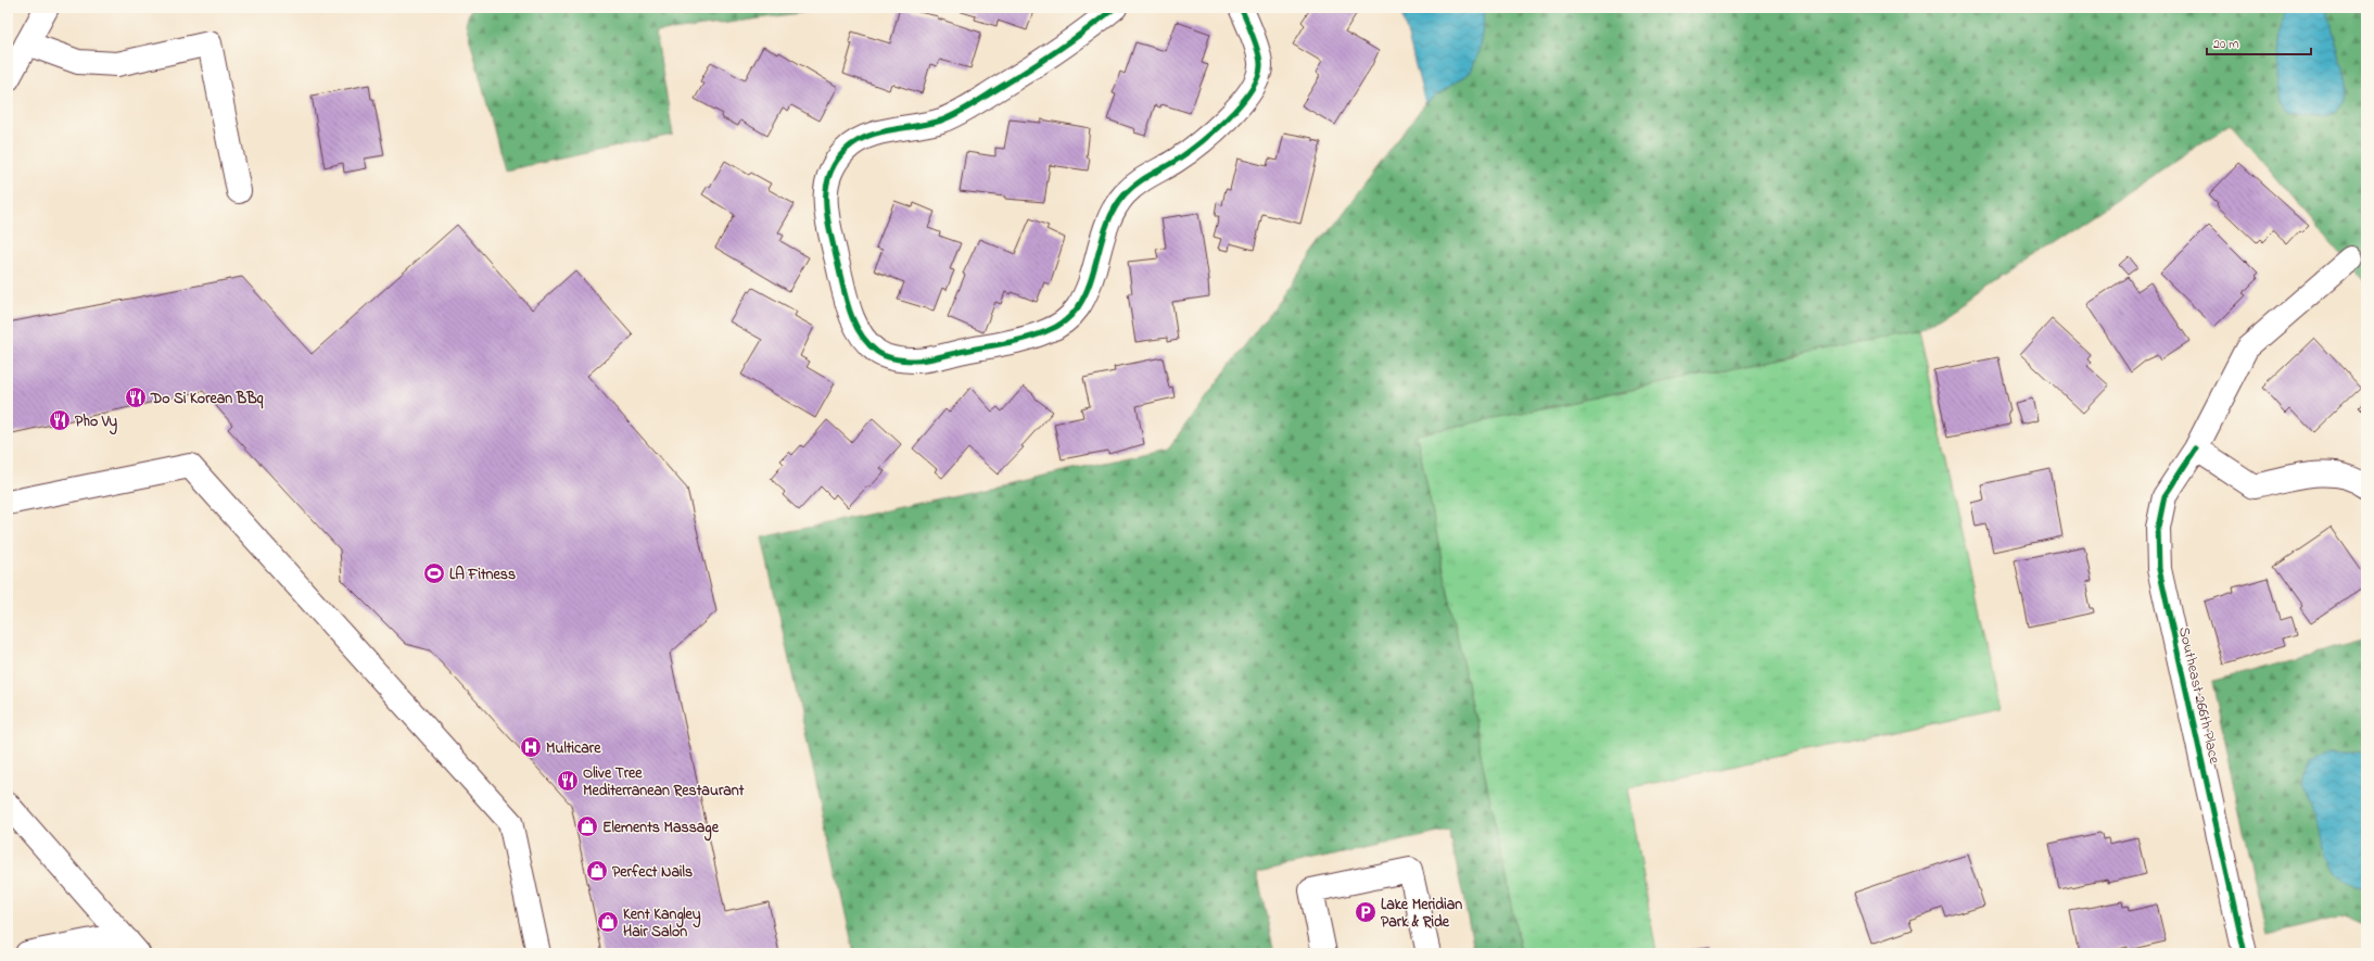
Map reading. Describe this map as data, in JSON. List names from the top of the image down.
{
  "streets": {
    "street": ["Southeast 266th Place"]
  },
  "places": {
    "restaurant": ["Do Si Korean BBq", "Pho Vy", "Olive Tree Mediterranean Restaurant"],
    "sports": ["LA Fitness"],
    "hospital": ["Multicare"],
    "shop": ["Elements Massage", "Perfect Nails", "Kent Kangley Hair Salon"],
    "parking": ["Lake Meridian Park & Ride"]
  },
  "scale_bar": "20 m"
}
